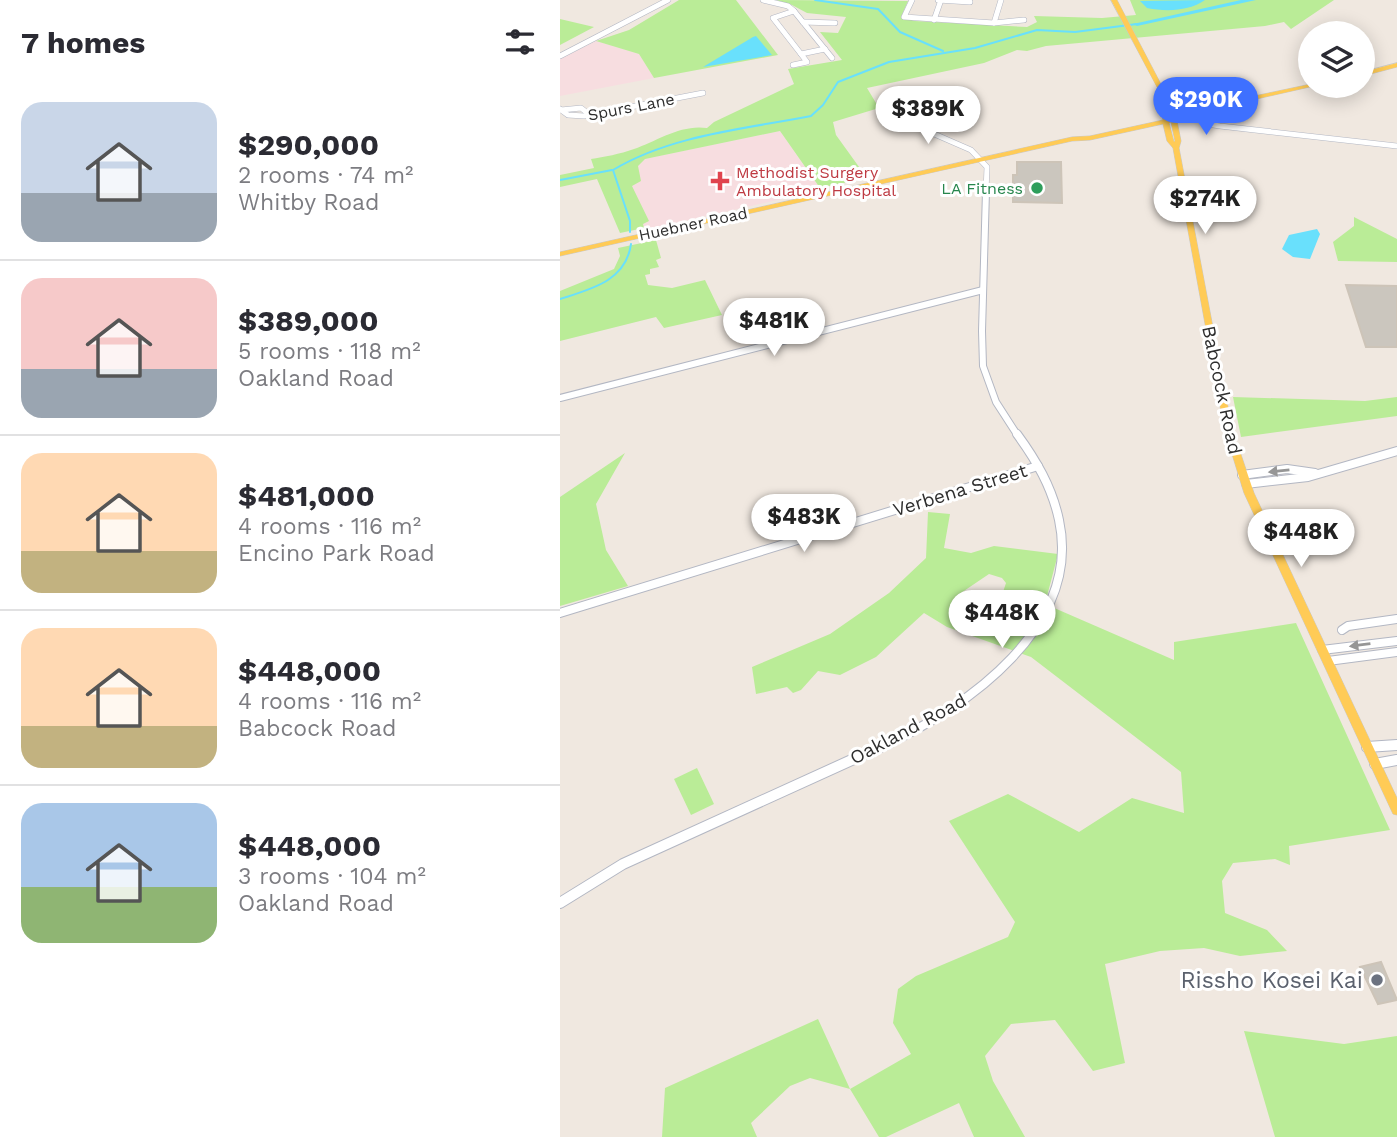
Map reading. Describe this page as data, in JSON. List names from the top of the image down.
{
  "streets": {
    "main road": ["Huebner Road", "Babcock Road"],
    "street": ["Spurs Lane", "Verbena Street", "Oakland Road"]
  },
  "crossings": [
    ["Huebner Road", "Babcock Road"],
    ["Huebner Road", "Oakland Road"],
    ["Verbena Street", "Oakland Road"]
  ],
  "places": {
    "health": ["Methodist Surgery Ambulatory Hospital"],
    "other": ["LA Fitness", "Rissho Kosei Kai"]
  },
  "page": {
    "heading": "7 homes",
    "price": [
      "$290K",
      "$389K",
      "$274K",
      "$481K",
      "$483K",
      "$448K",
      "$448K"
    ],
    "list": [
      {
        "name": "$290,000",
        "note": "2 rooms · 74 m² · Whitby Road"
      },
      {
        "name": "$389,000",
        "note": "5 rooms · 118 m² · Oakland Road"
      },
      {
        "name": "$481,000",
        "note": "4 rooms · 116 m² · Encino Park Road"
      },
      {
        "name": "$448,000",
        "note": "4 rooms · 116 m² · Babcock Road"
      },
      {
        "name": "$448,000",
        "note": "3 rooms · 104 m² · Oakland Road"
      }
    ]
  }
}
